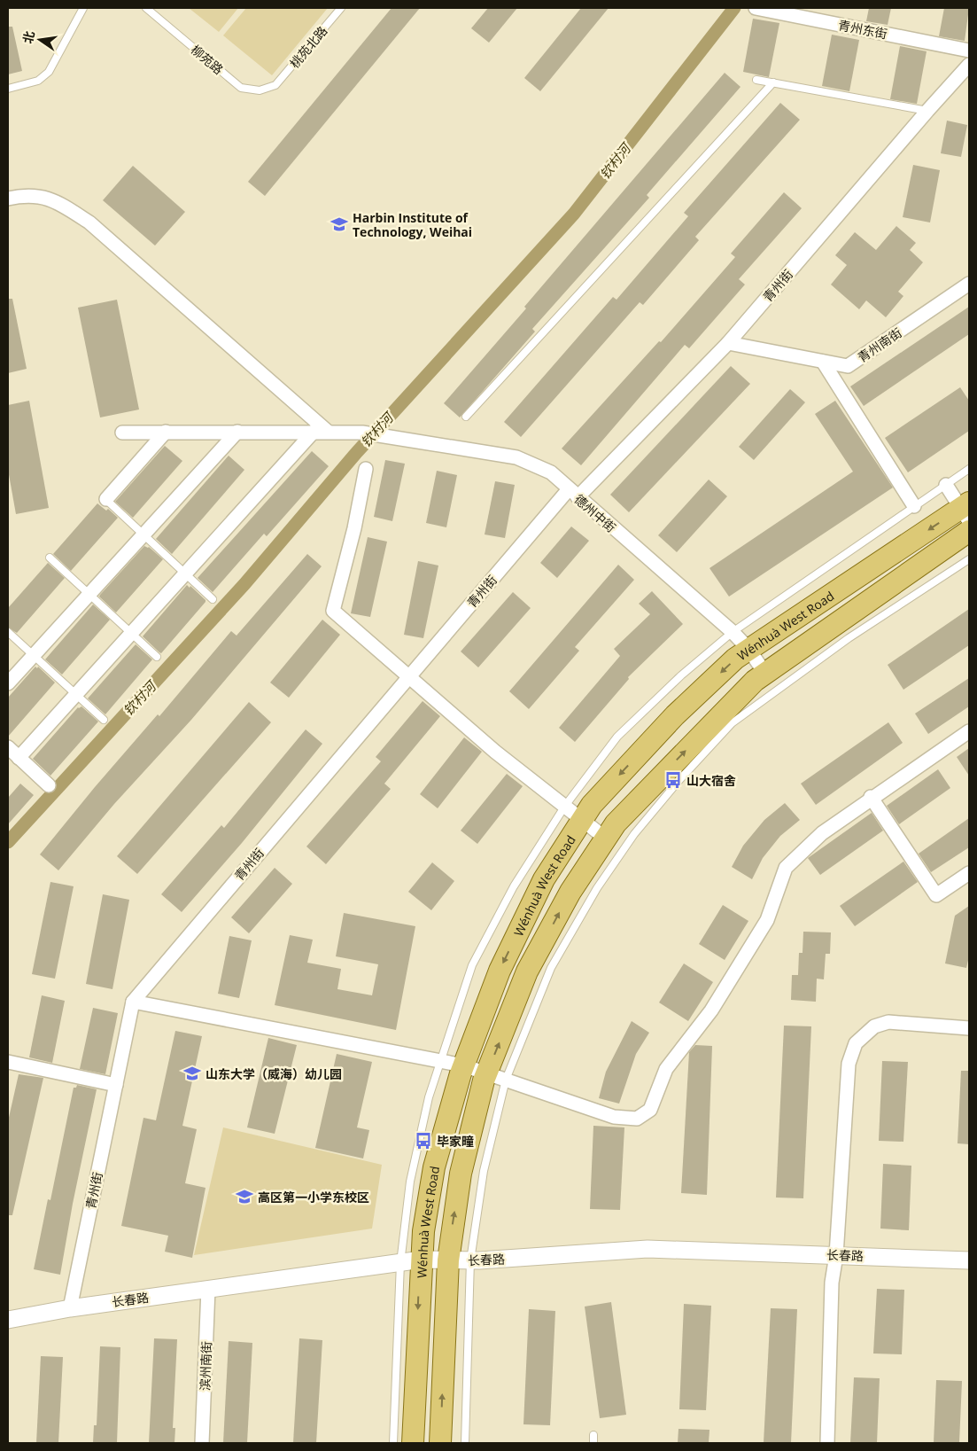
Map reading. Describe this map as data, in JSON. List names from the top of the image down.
{
  "streets": {
    "main road": ["Wénhuà West Road"],
    "street": [
      "青州东街",
      "青州街",
      "青州南街",
      "德州中街",
      "长春路",
      "滨州南街"
    ],
    "lane": ["桃苑北路", "柳苑路"]
  },
  "crossings": [
    ["桃苑北路", "柳苑路"],
    ["青州街", "青州南街"],
    ["青州街", "德州中街"],
    ["青州街", "长春路"],
    ["德州中街", "Wénhuà West Road"],
    ["Wénhuà West Road", "长春路"],
    ["长春路", "滨州南街"]
  ],
  "water": ["钦村河"],
  "places": {
    "school or university": ["Harbin Institute of Technology, Weihai", "山东大学（威海）幼儿园", "高区第一小学东校区"],
    "bus stop": ["山大宿舍", "毕家疃"]
  },
  "north": "left"
}
